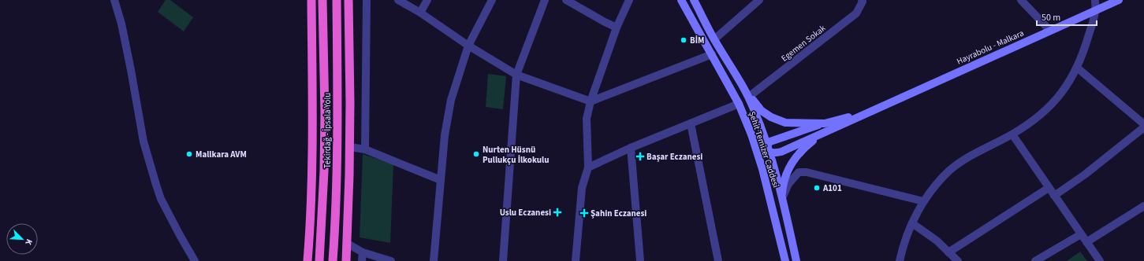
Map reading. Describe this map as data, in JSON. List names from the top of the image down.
{
  "streets": {
    "highway": ["Tekirdağ - İpsala Yolu"],
    "main road": ["Hayrabolu - Malkara", "Şehit Temizer Caddesi"],
    "street": ["Egemen Sokak"]
  },
  "crossings": [
    ["Egemen Sokak", "Şehit Temizer Caddesi"]
  ],
  "places": {
    "other": [
      "BİM",
      "Mallkara AVM",
      "Nurten Hüsnü Pullukçu İlkokulu",
      "A101"
    ],
    "health": ["Başar Eczanesi", "Uslu Eczanesi", "Şahin Eczanesi"]
  },
  "scale_bar": "50 m",
  "north": "bottom right"
}
